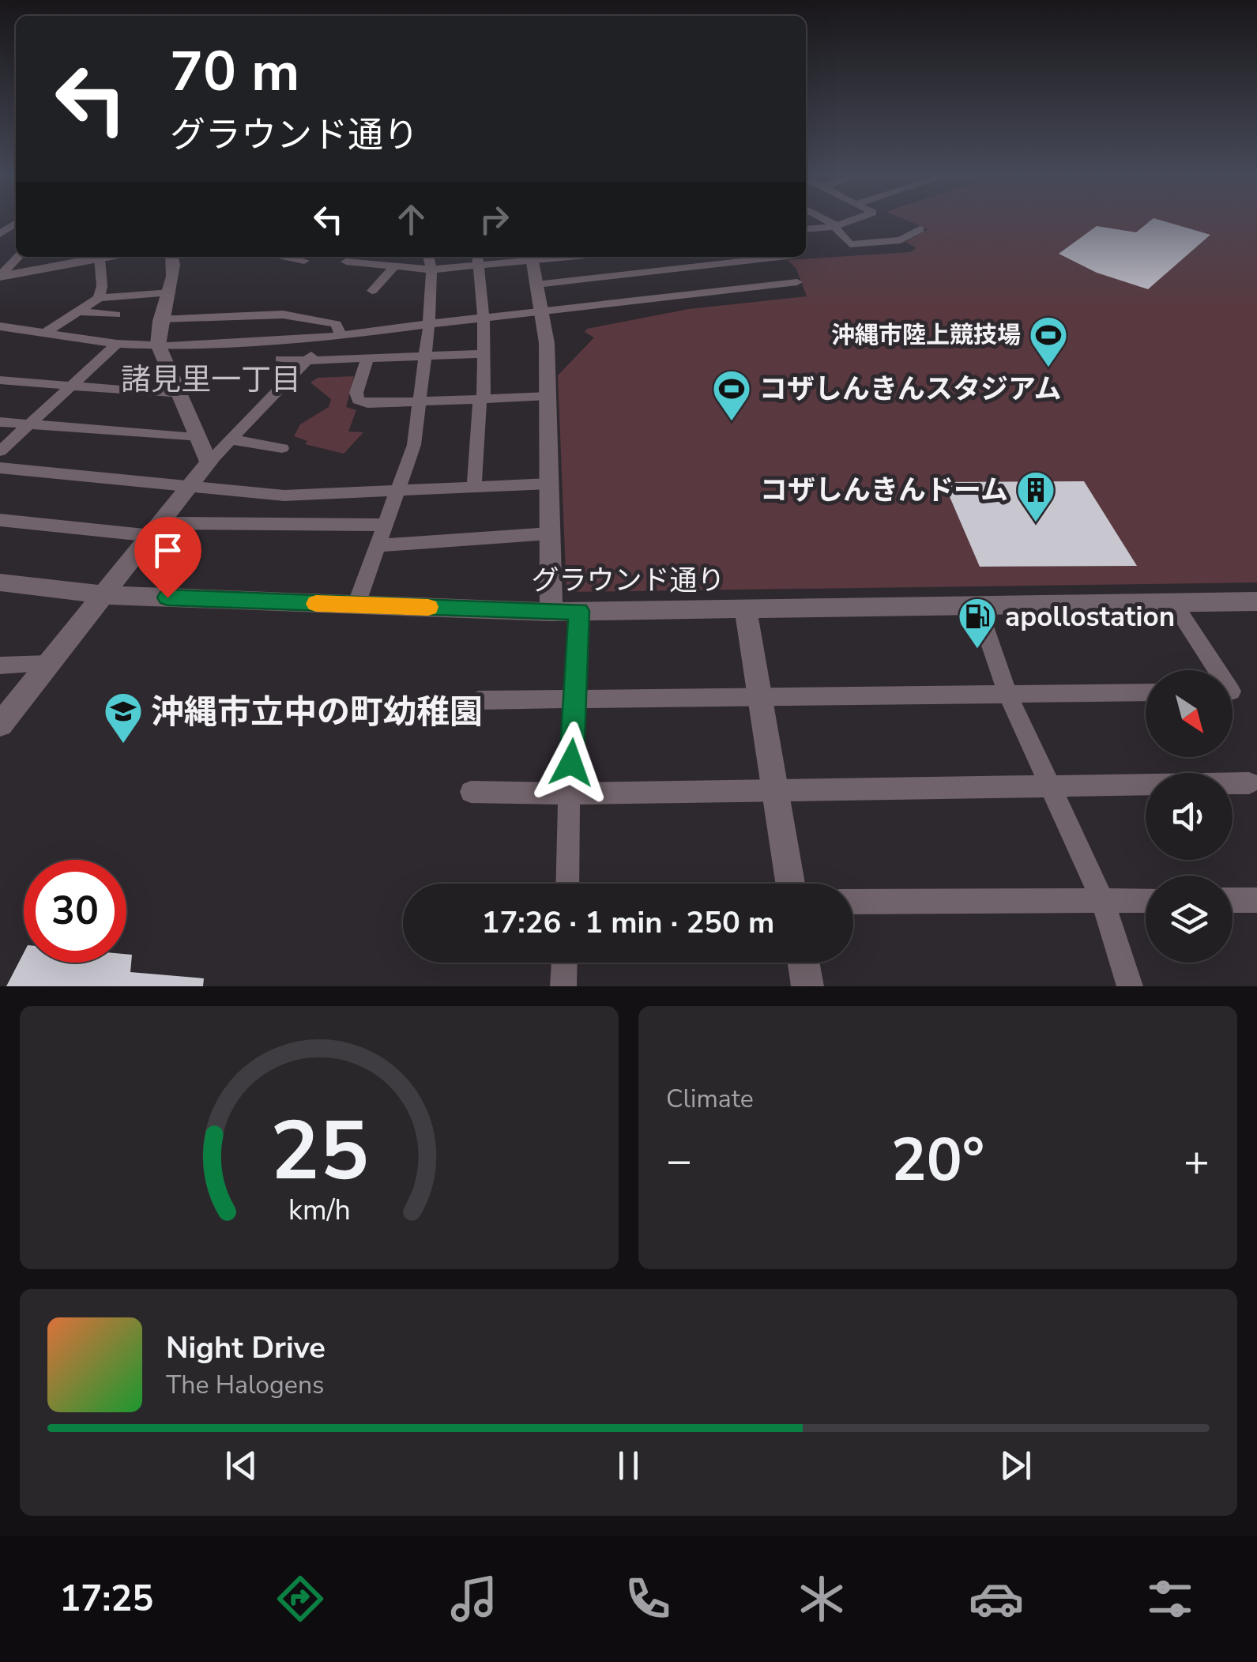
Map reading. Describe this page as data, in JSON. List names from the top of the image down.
{
  "streets": {
    "street": ["グラウンド通り"]
  },
  "districts": ["諸見里一丁目"],
  "places": {
    "sports": ["沖縄市陸上競技場", "コザしんきんスタジアム"],
    "building": ["コザしんきんドーム"],
    "fuel station": ["apollostation"],
    "school or university": ["沖縄市立中の町幼稚園"]
  },
  "north": "bottom right",
  "page": {
    "turn": ["70 m", "グラウンド通り"],
    "limit": "30",
    "trip": "17:26 · 1 min · 250 m",
    "tile": "Climate",
    "heat": ["−", "20°", "+"],
    "song": ["Night Drive", "The Halogens"],
    "tabs": "17:25",
    "gauge": ["25", "km/h"]
  }
}
